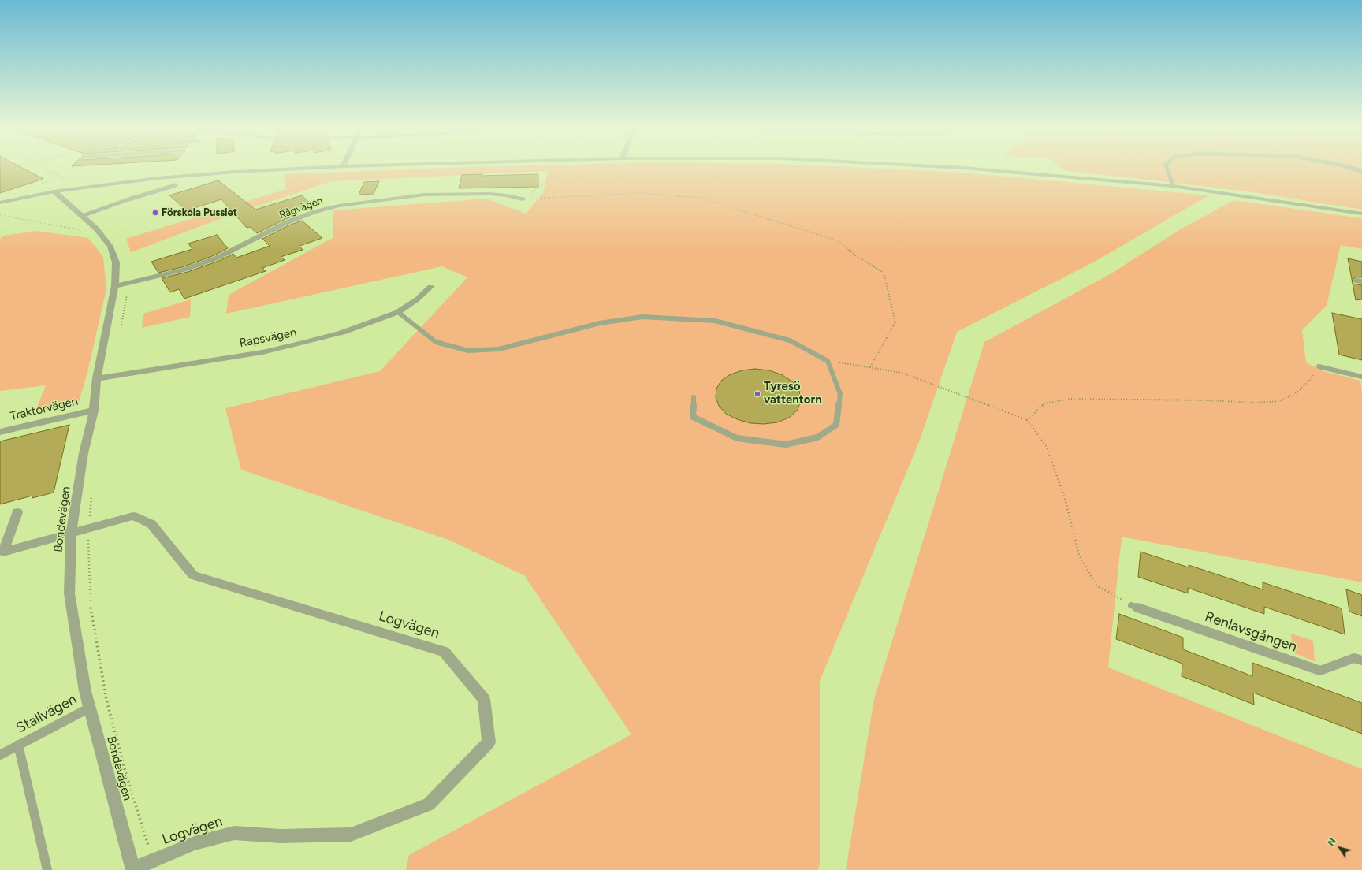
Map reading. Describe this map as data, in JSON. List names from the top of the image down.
{
  "streets": {
    "street": [
      "Rågvägen",
      "Rapsvägen",
      "Traktorvägen",
      "Bondevägen",
      "Logvägen"
    ],
    "lane": ["Renlavsgången", "Stallvägen"]
  },
  "crossings": [
    ["Rågvägen", "Bondevägen"],
    ["Rapsvägen", "Bondevägen"],
    ["Traktorvägen", "Bondevägen"],
    ["Bondevägen", "Logvägen"],
    ["Bondevägen", "Stallvägen"]
  ],
  "places": ["Förskola Pusslet", "Tyresö vattentorn"],
  "north": "top left"
}
